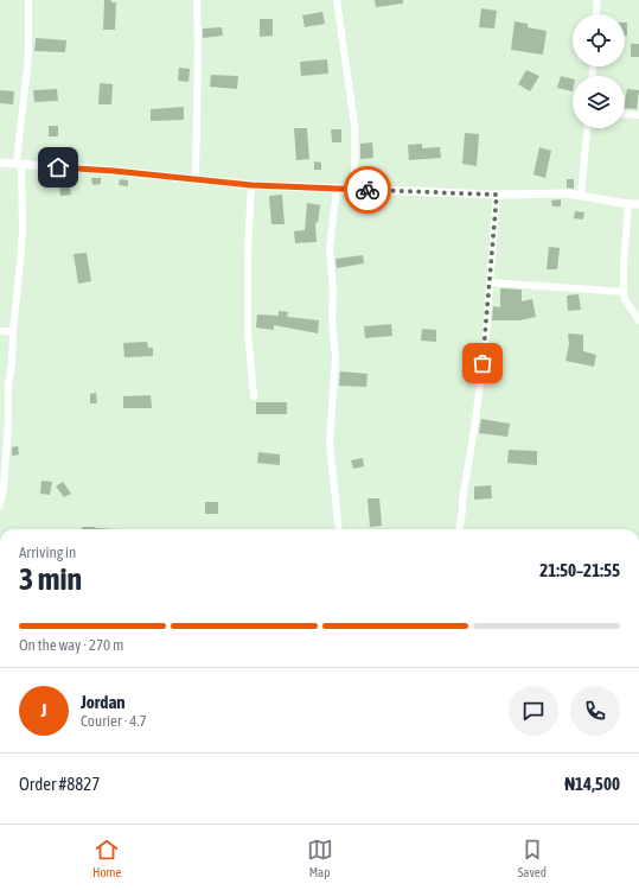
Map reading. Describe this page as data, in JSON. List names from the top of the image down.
{
  "page": {
    "heading": ["3 min", "Arriving in", "21:50–21:55"],
    "panel": [
      "Jordan",
      "Courier · 4.7",
      "Order #8827",
      "₦14,500"
    ],
    "bar": "On the way · 270 m",
    "round": "J",
    "tabs": ["Home", "Map", "Saved"]
  }
}
